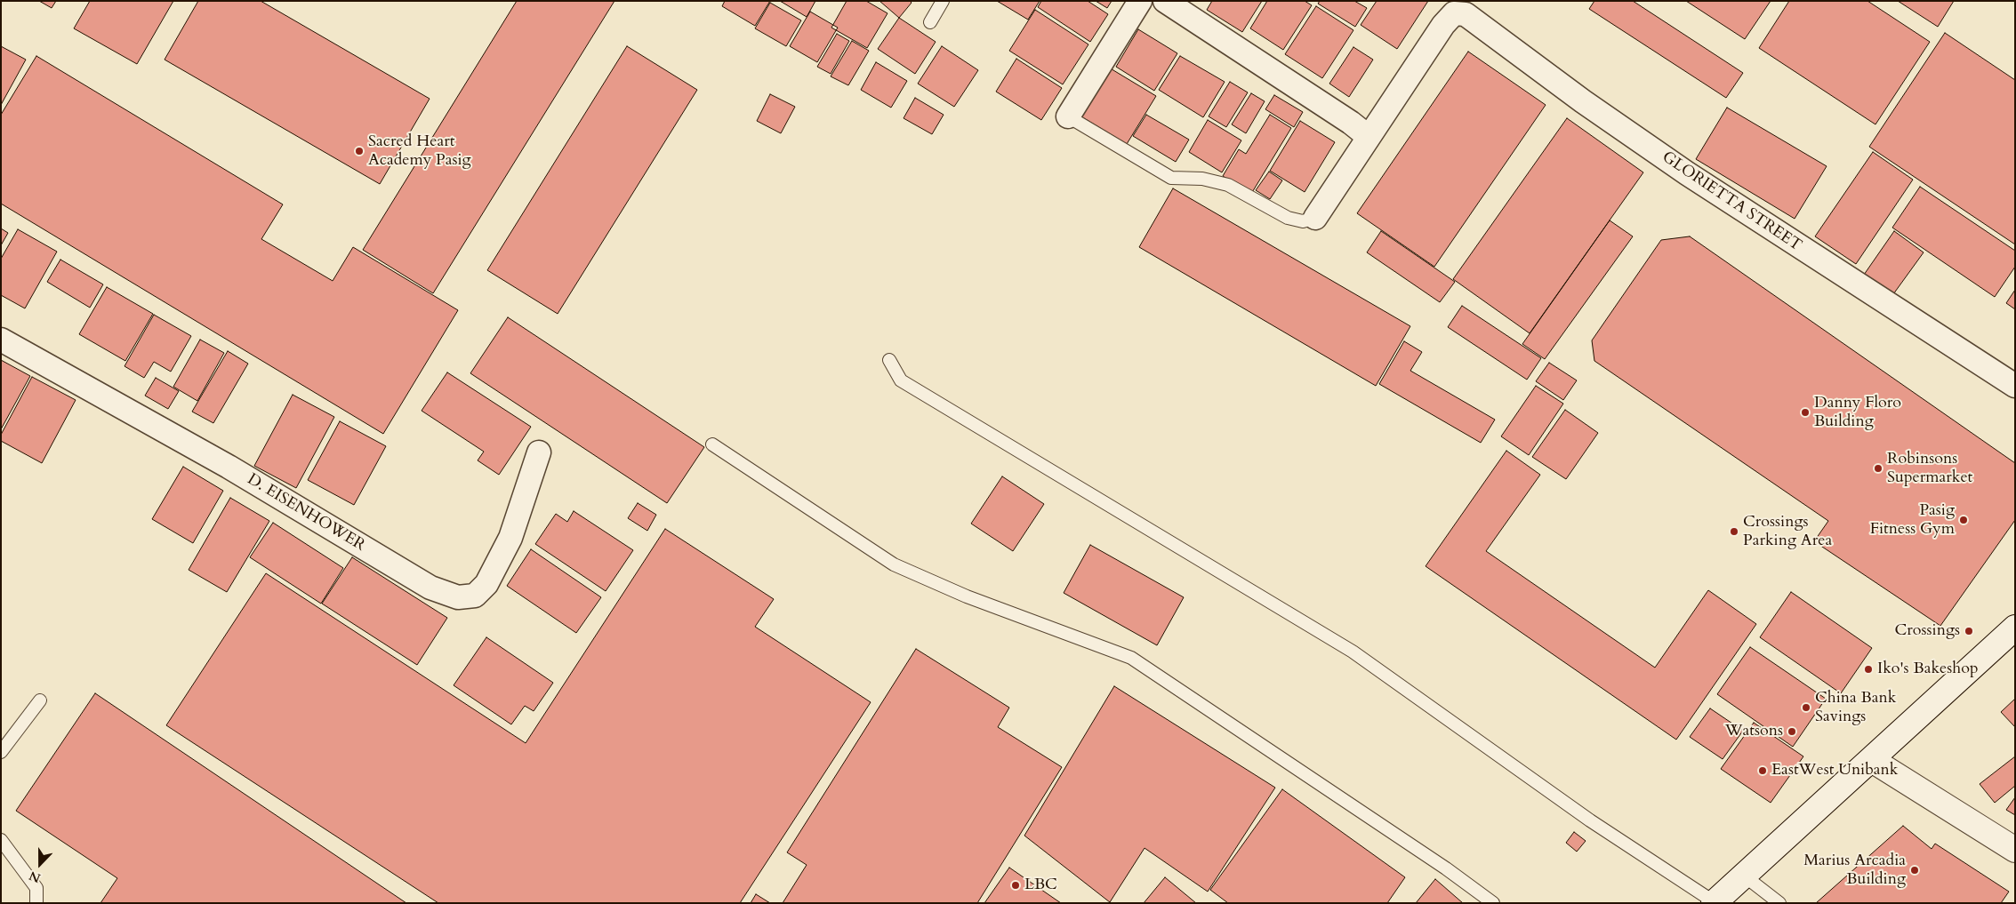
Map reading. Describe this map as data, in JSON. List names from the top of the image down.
{
  "streets": {
    "street": ["GLORIETTA STREET", "D. EISENHOWER"]
  },
  "places": [
    "Sacred Heart Academy Pasig",
    "Danny Floro Building",
    "Robinsons Supermarket",
    "Pasig Fitness Gym",
    "Crossings Parking Area",
    "Crossings",
    "Iko's Bakeshop",
    "China Bank Savings",
    "Watsons",
    "EastWest Unibank",
    "Marius Arcadia Building",
    "LBC"
  ],
  "north": "bottom"
}
